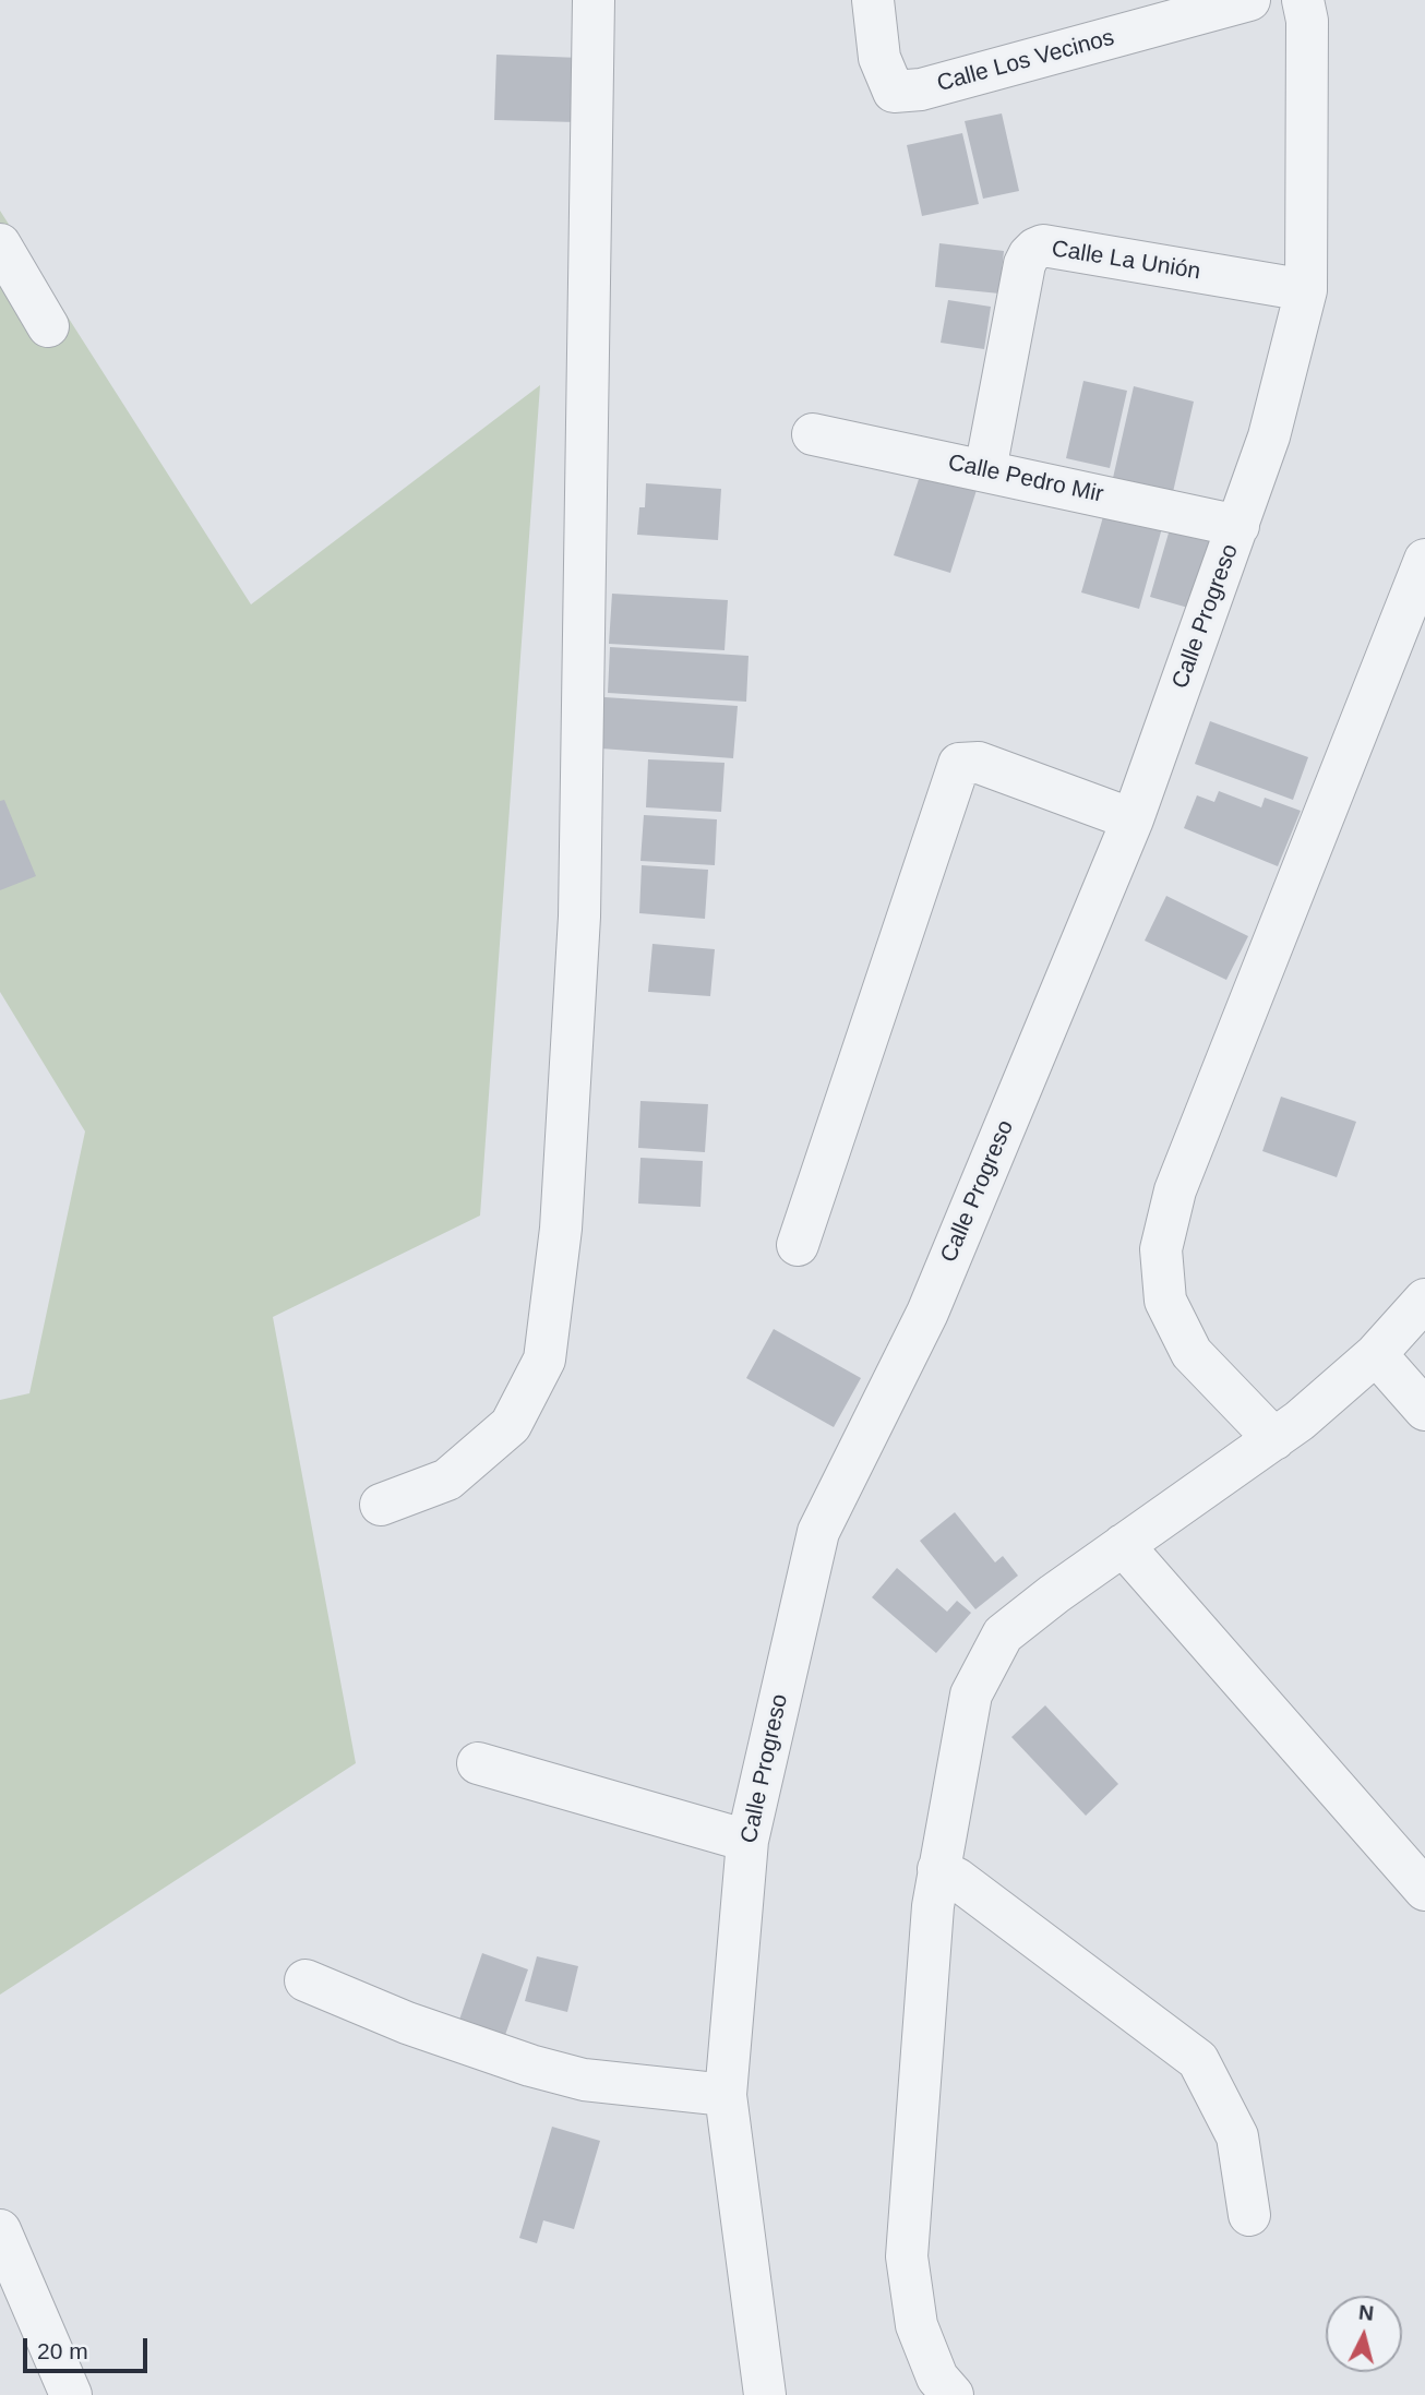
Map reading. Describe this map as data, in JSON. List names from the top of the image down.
{
  "streets": {
    "street": [
      "Calle Los Vecinos",
      "Calle La Unión",
      "Calle Pedro Mir",
      "Calle Progreso"
    ]
  },
  "crossings": [
    ["Calle La Unión", "Calle Pedro Mir"],
    ["Calle La Unión", "Calle Progreso"],
    ["Calle Pedro Mir", "Calle Progreso"]
  ],
  "scale_bar": "20 m",
  "north": "top"
}
